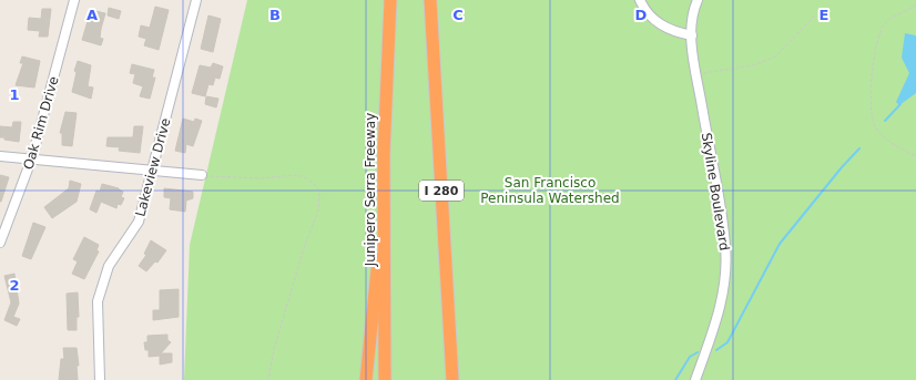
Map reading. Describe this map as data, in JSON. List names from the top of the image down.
{
  "streets": {
    "highway": ["Junipero Serra Freeway", "I 280"],
    "street": ["Oak Rim Drive", "Lakeview Drive", "Skyline Boulevard"]
  },
  "parks": ["San Francisco Peninsula Watershed"],
  "grid": {
    "columns": [
      "A",
      "B",
      "C",
      "D",
      "E"
    ],
    "rows": ["1", "2"]
  }
}
